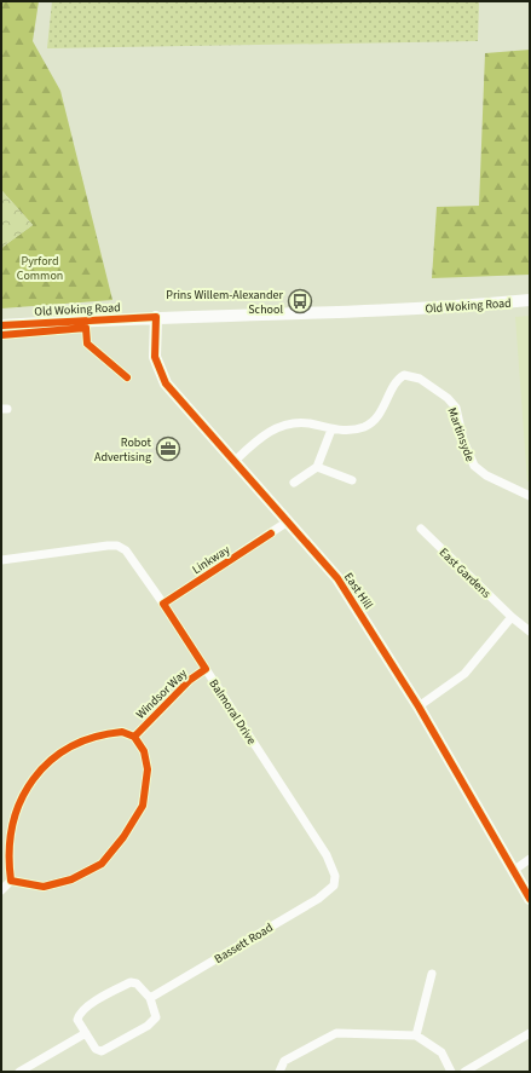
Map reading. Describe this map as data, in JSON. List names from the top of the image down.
{
  "streets": {
    "street": [
      "Old Woking Road",
      "Martinsyde",
      "Linkway",
      "East Gardens",
      "East Hill",
      "Windsor Way",
      "Balmoral Drive",
      "Bassett Road"
    ]
  },
  "crossings": [
    ["Old Woking Road", "East Hill"],
    ["Martinsyde", "East Hill"],
    ["Linkway", "East Hill"],
    ["Linkway", "Balmoral Drive"],
    ["Windsor Way", "Balmoral Drive"],
    ["Balmoral Drive", "Bassett Road"]
  ],
  "parks": ["Pyrford Common"],
  "places": {
    "bus stop": ["Prins Willem-Alexander School"],
    "office": ["Robot Advertising"]
  }
}
